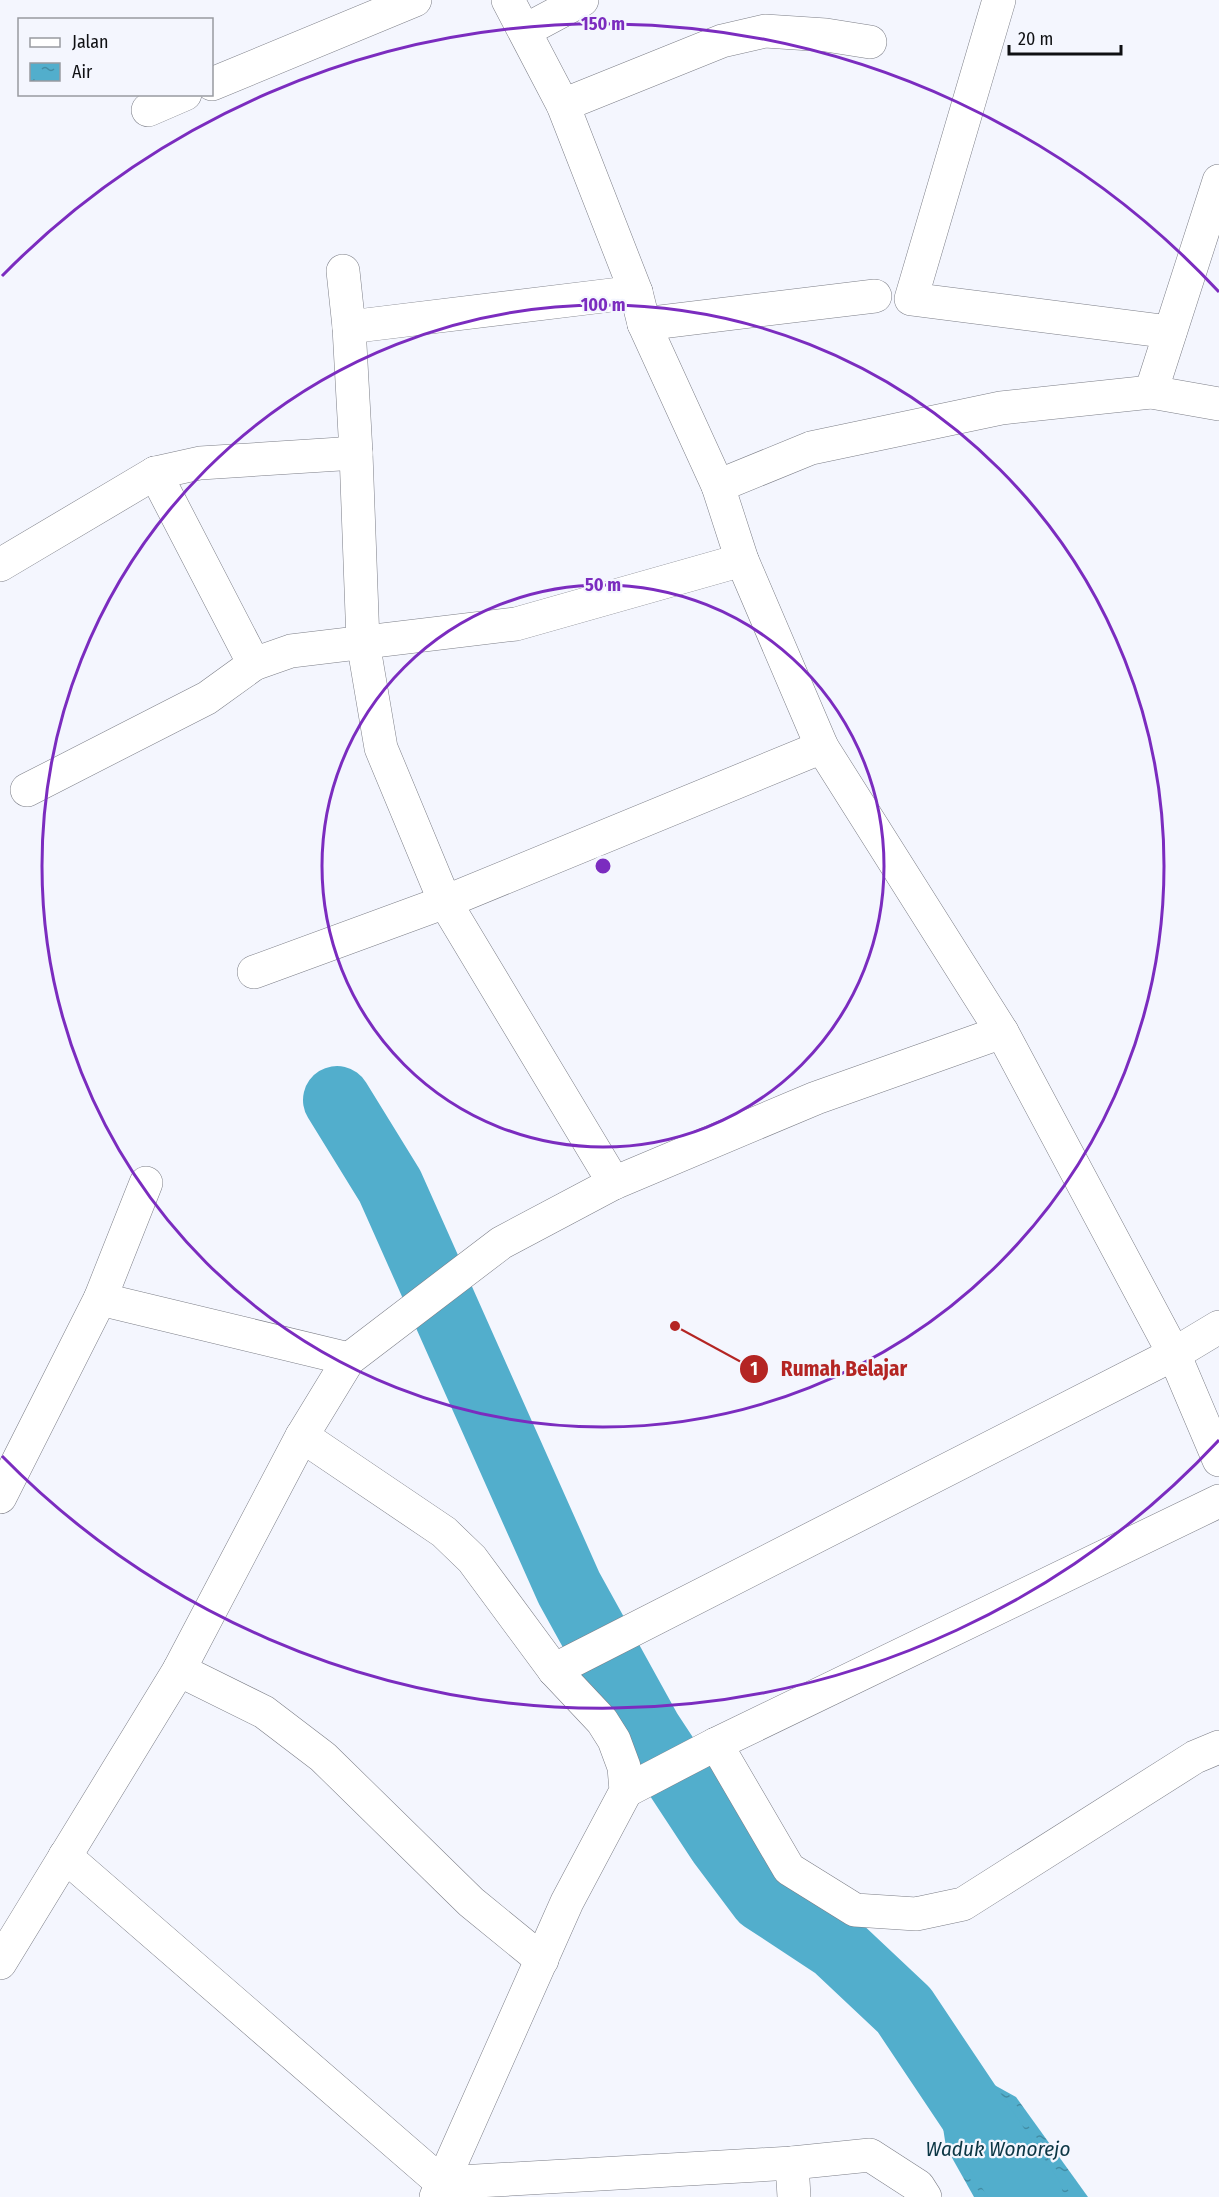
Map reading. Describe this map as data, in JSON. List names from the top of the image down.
{
  "water": ["Waduk Wonorejo"],
  "places": ["Rumah Belajar"],
  "legend": ["Jalan", "Air"],
  "scale_bar": "20 m",
  "rings": ["150 m", "100 m", "50 m"]
}
